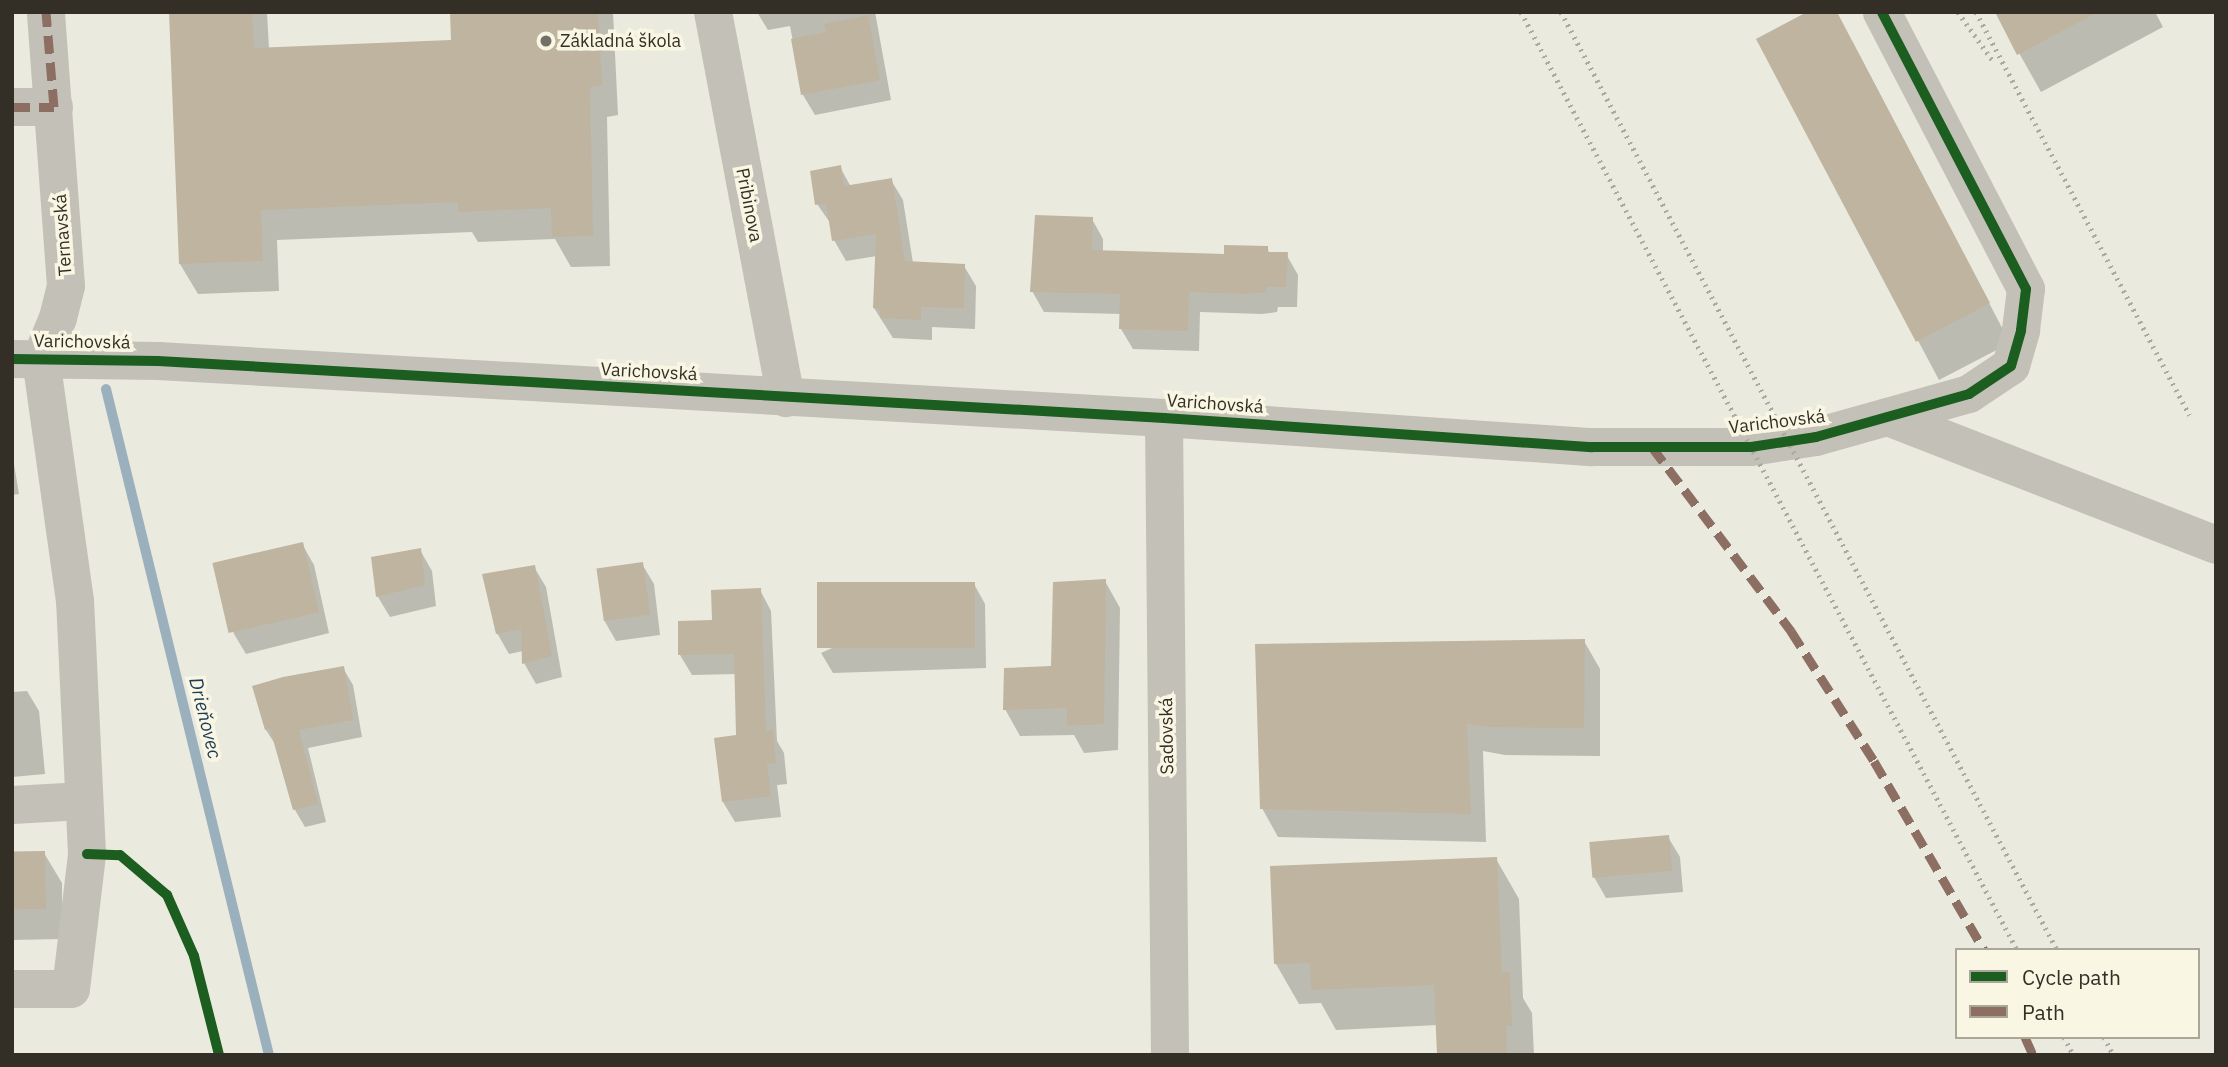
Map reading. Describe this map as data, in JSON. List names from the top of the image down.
{
  "streets": {
    "street": [
      "Pribinova",
      "Ternavská",
      "Varichovská",
      "Sadovská"
    ]
  },
  "crossings": [
    ["Pribinova", "Varichovská"],
    ["Ternavská", "Varichovská"],
    ["Varichovská", "Sadovská"]
  ],
  "water": ["Drieňovec"],
  "places": ["Základná škola"],
  "legend": ["Cycle path", "Path"]
}
